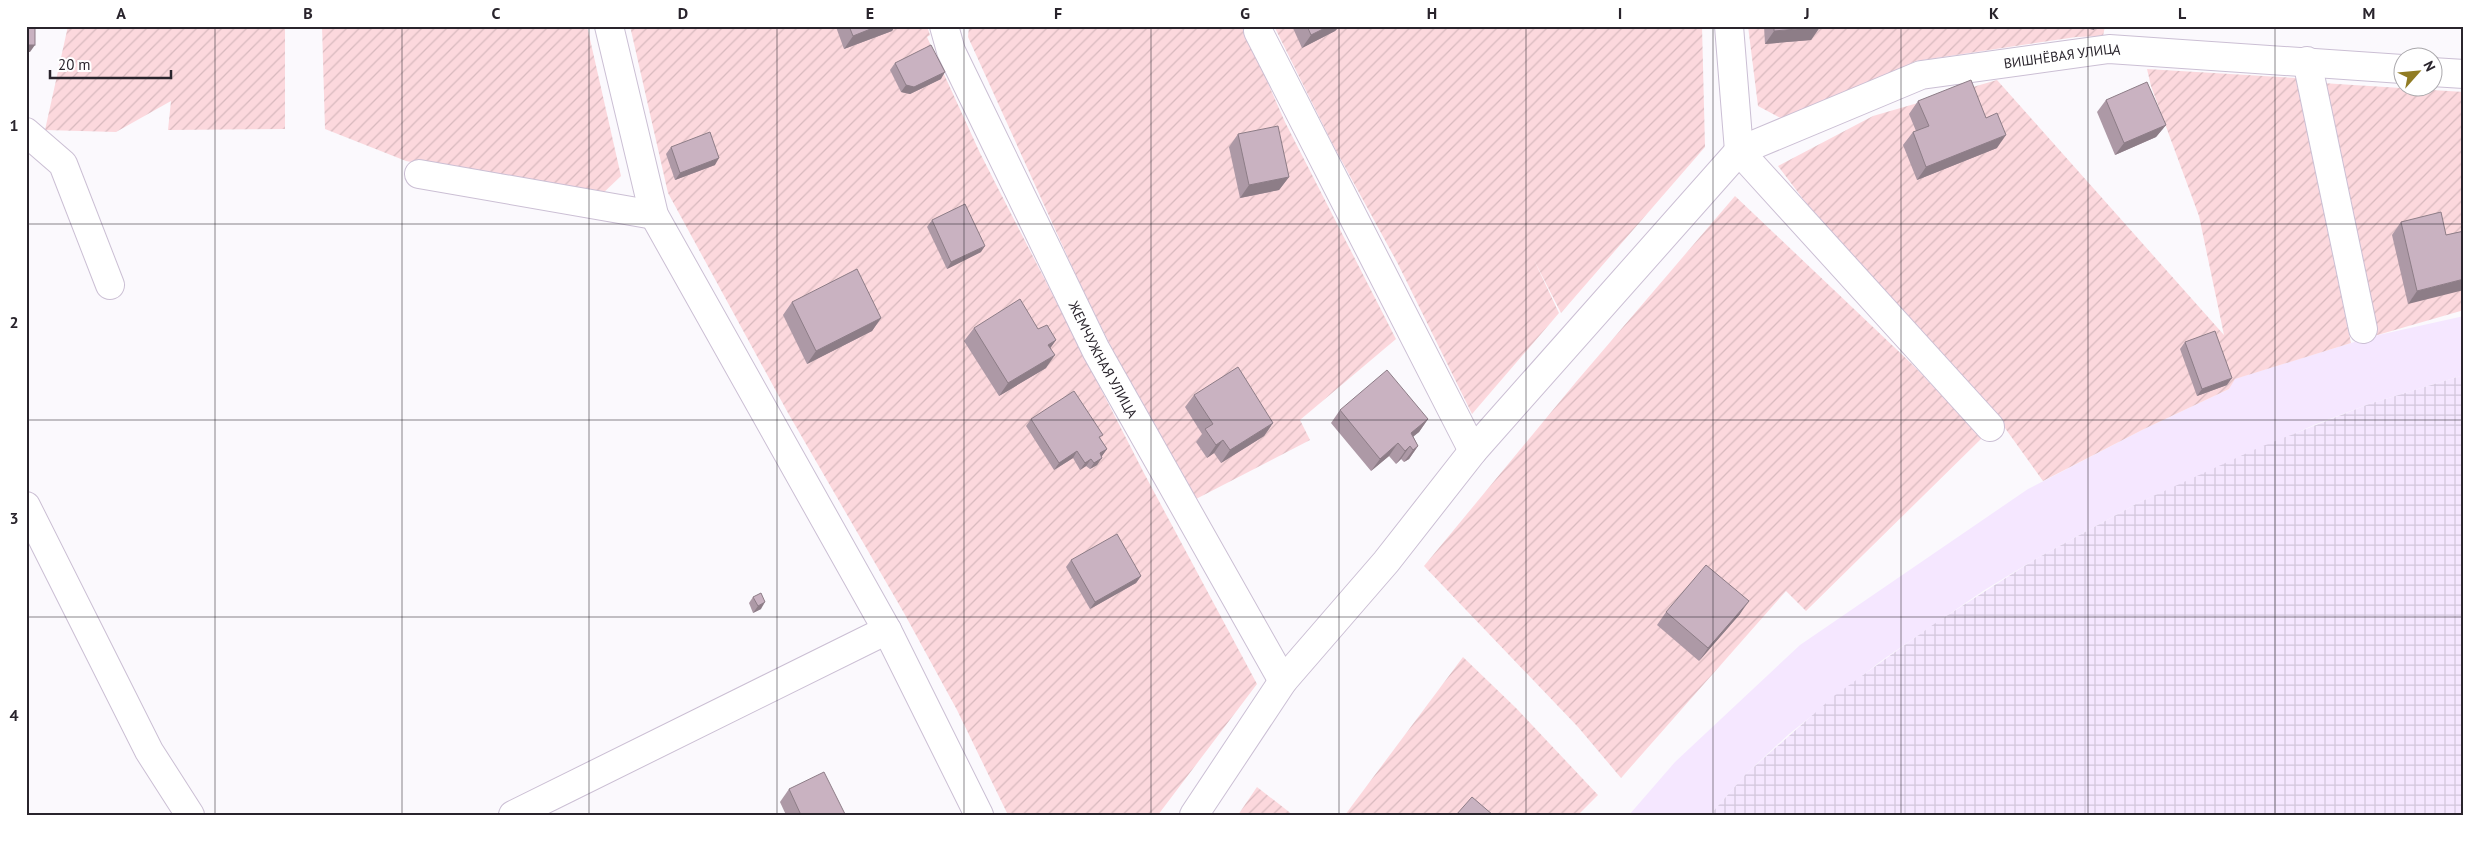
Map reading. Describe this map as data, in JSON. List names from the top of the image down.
{
  "streets": {
    "street": ["ВИШНЁВАЯ УЛИЦА", "ЖЕМЧУЖНАЯ УЛИЦА"]
  },
  "scale_bar": "20 m",
  "north": "top right",
  "grid": {
    "columns": [
      "A",
      "B",
      "C",
      "D",
      "E",
      "F",
      "G",
      "H",
      "I",
      "J",
      "K",
      "L",
      "M"
    ],
    "rows": [
      "1",
      "2",
      "3",
      "4"
    ]
  }
}
